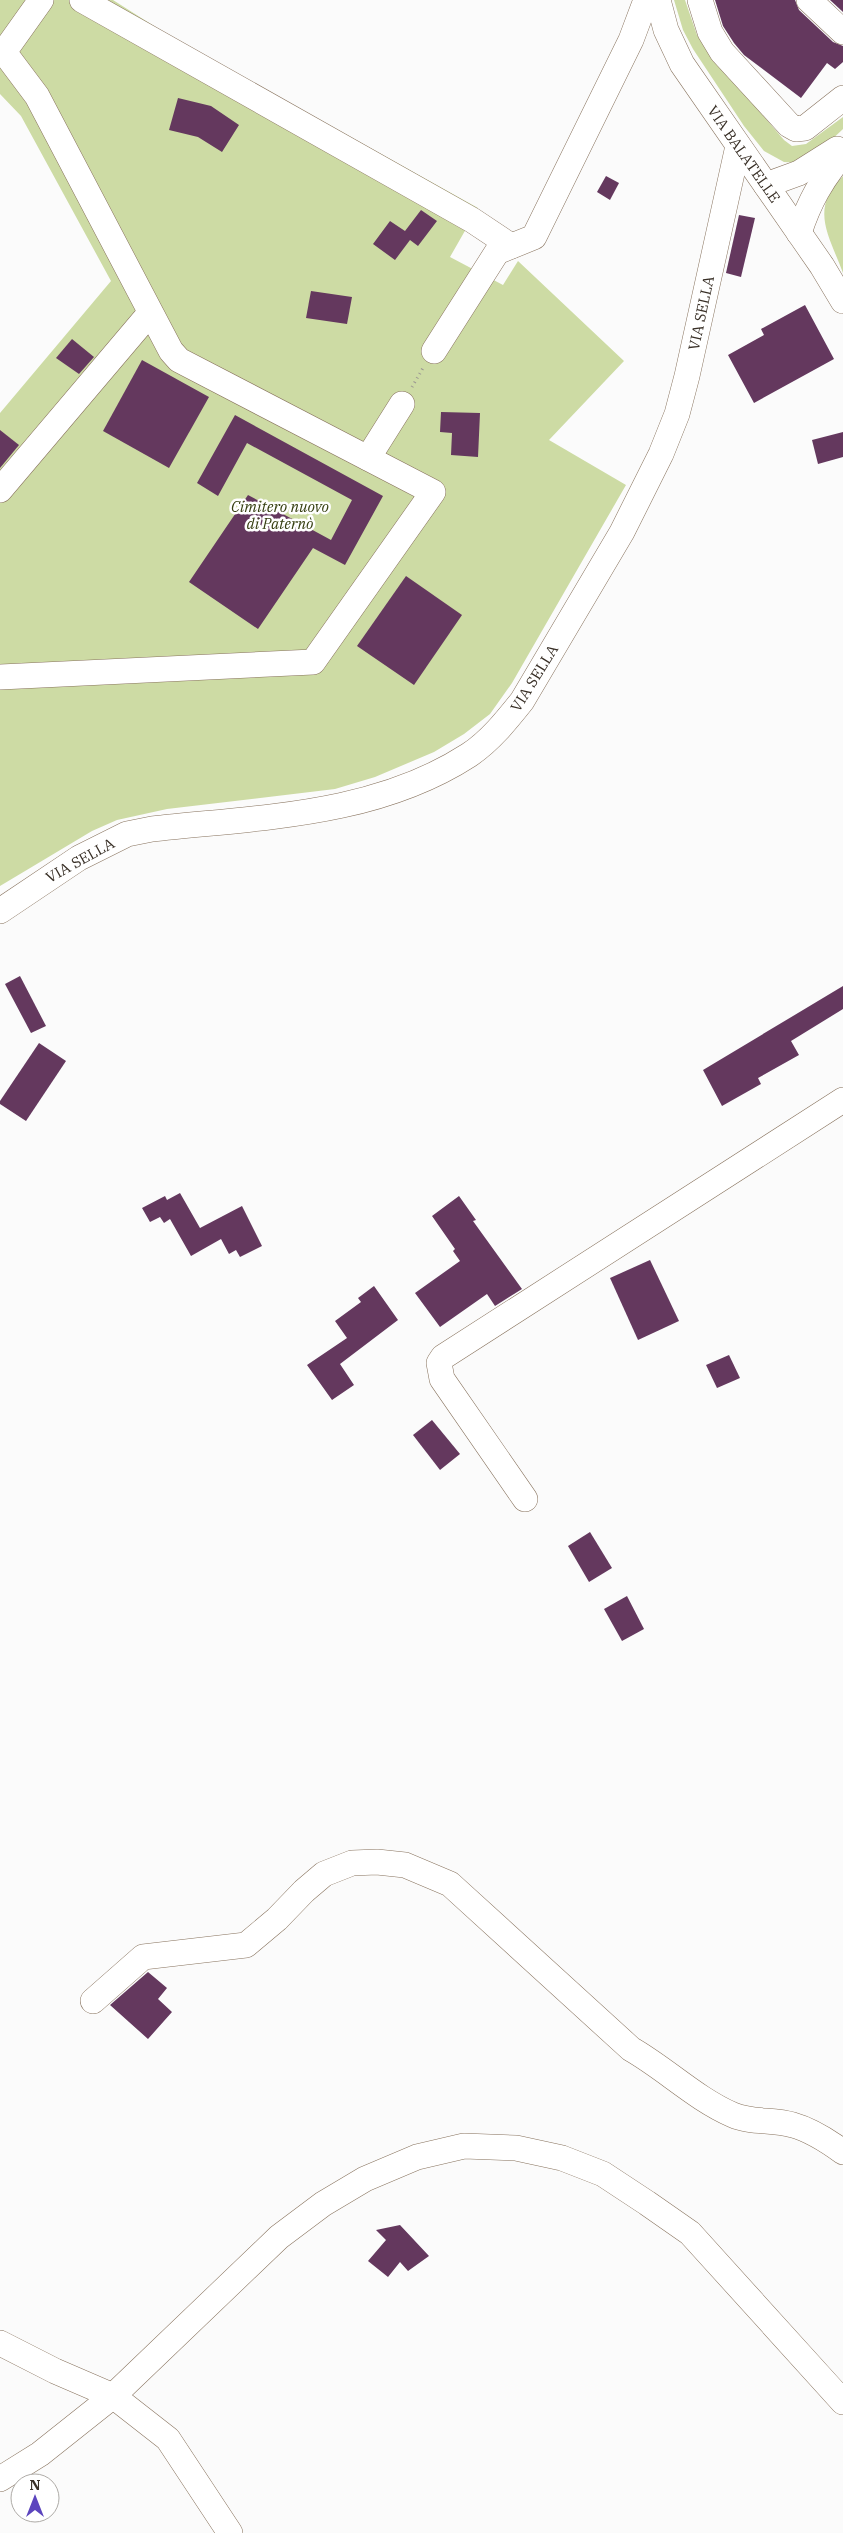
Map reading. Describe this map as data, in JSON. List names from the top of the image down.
{
  "streets": {
    "street": ["VIA BALATELLE", "VIA SELLA"]
  },
  "crossings": [
    ["VIA BALATELLE", "VIA SELLA"]
  ],
  "parks": ["Cimitero nuovo di Paternò"],
  "north": "top"
}
